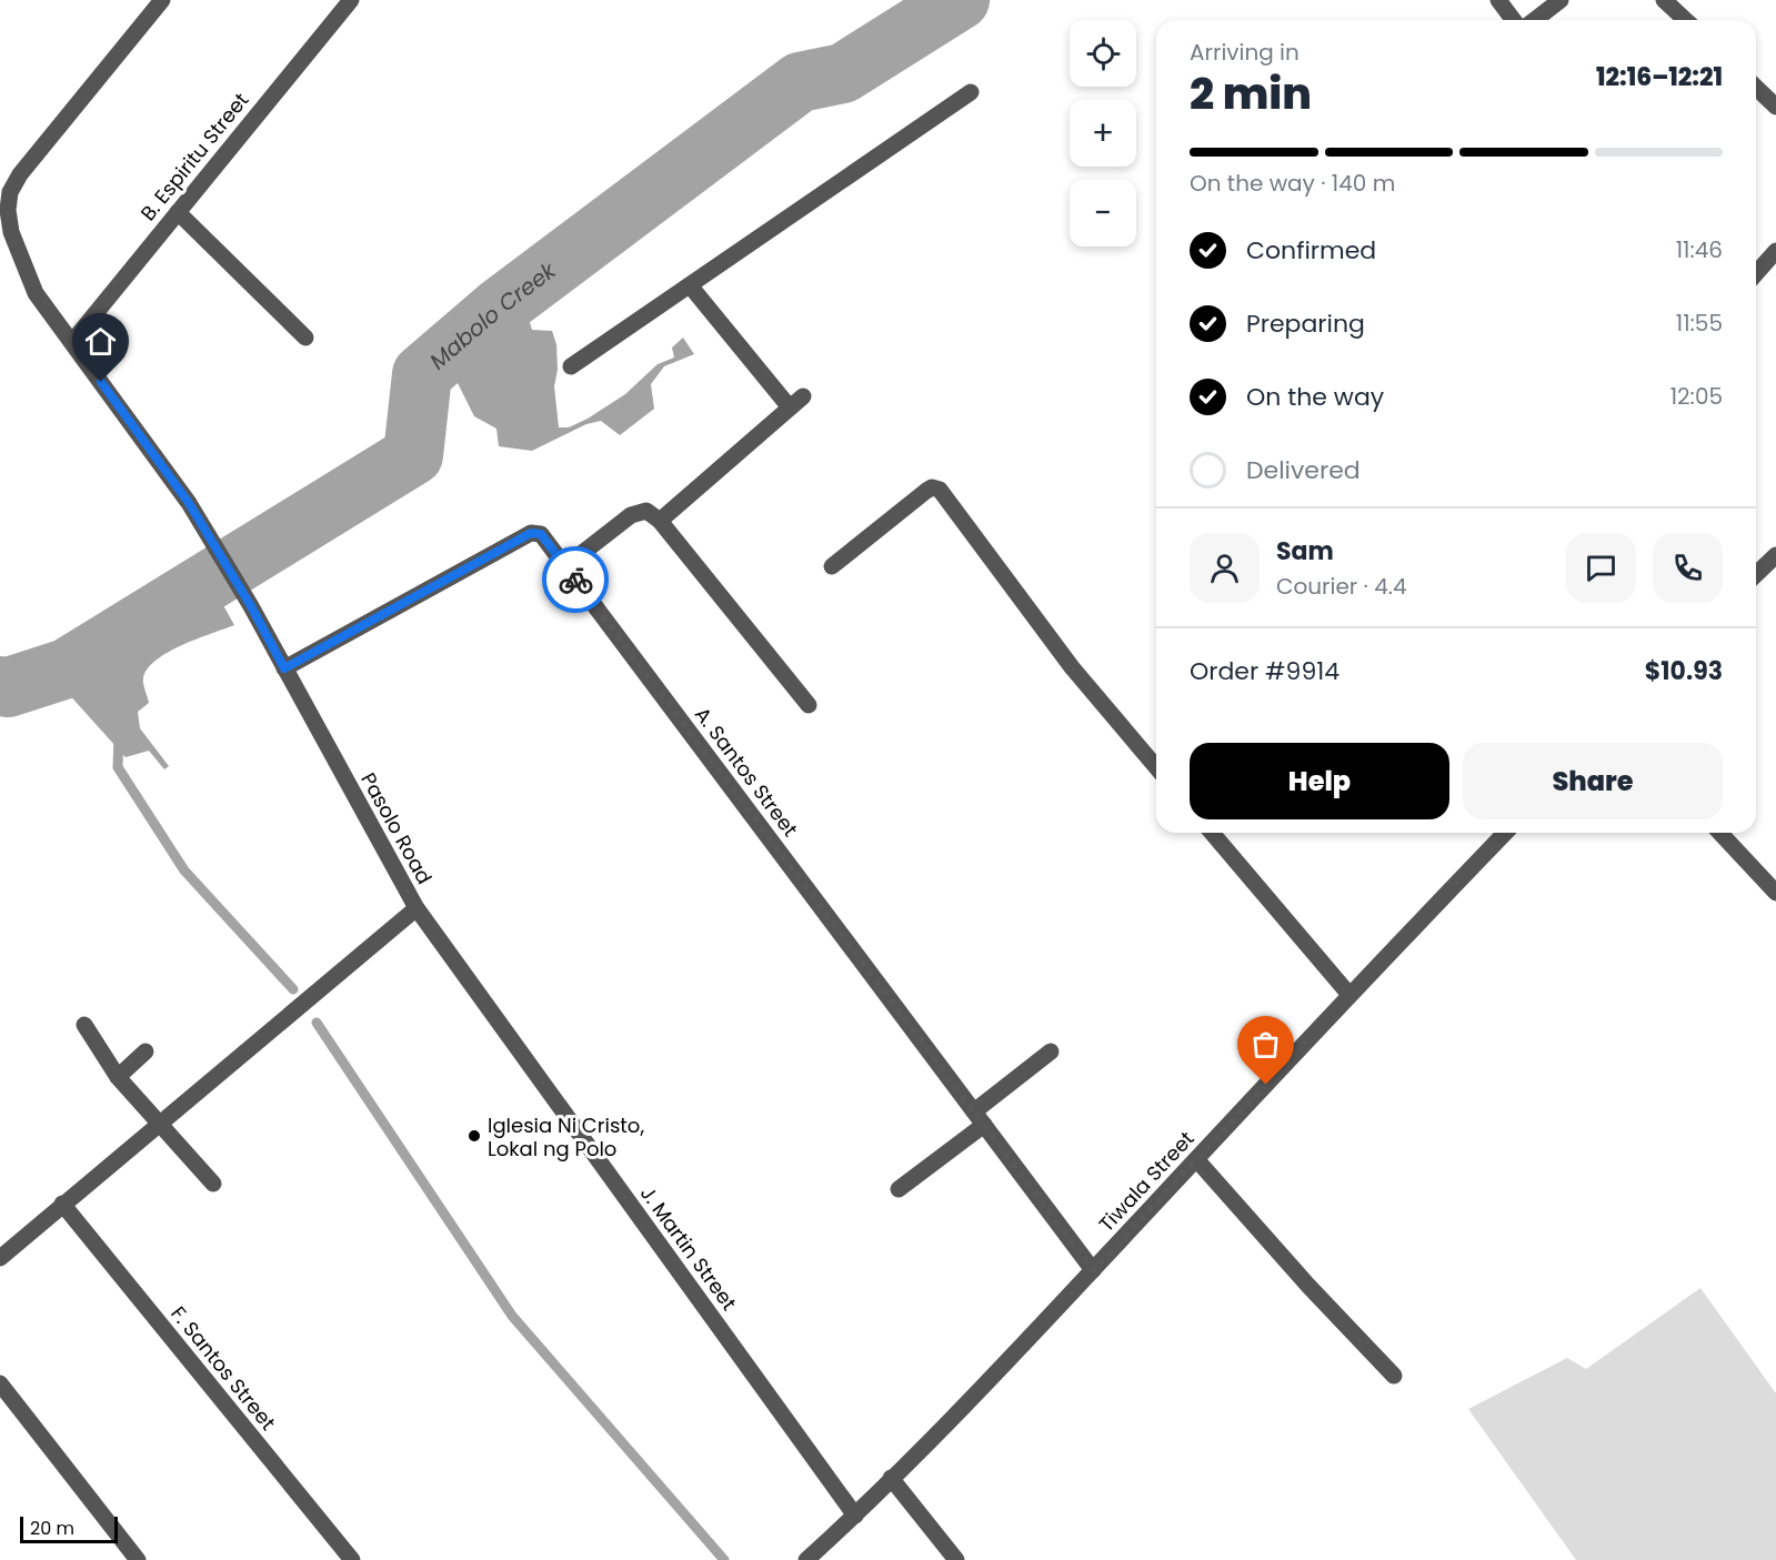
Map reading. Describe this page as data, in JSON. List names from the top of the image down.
{
  "streets": {
    "street": [
      "B. Espiritu Street",
      "A. Santos Street",
      "Pasolo Road",
      "Tiwala Street",
      "J. Martin Street",
      "F. Santos Street"
    ]
  },
  "crossings": [
    ["B. Espiritu Street", "Pasolo Road"],
    ["A. Santos Street", "Pasolo Road"],
    ["A. Santos Street", "Tiwala Street"],
    ["Pasolo Road", "J. Martin Street"],
    ["Pasolo Road", "F. Santos Street"],
    ["Tiwala Street", "J. Martin Street"]
  ],
  "water": ["Mabolo Creek"],
  "places": ["Iglesia Ni Cristo, Lokal ng Polo"],
  "scale_bar": "20 m",
  "page": {
    "map_buttons": ["+", "−"],
    "heading": ["2 min", "Arriving in", "12:16–12:21"],
    "panel": [
      "Sam",
      "Courier · 4.4",
      "Order #9914",
      "$10.93"
    ],
    "bar": "On the way · 140 m",
    "list": [
      ["Confirmed", "11:46"],
      ["Preparing", "11:55"],
      ["On the way", "12:05"],
      "Delivered"
    ],
    "buttons": ["Help", "Share"],
    "scale": "20 m"
  }
}
